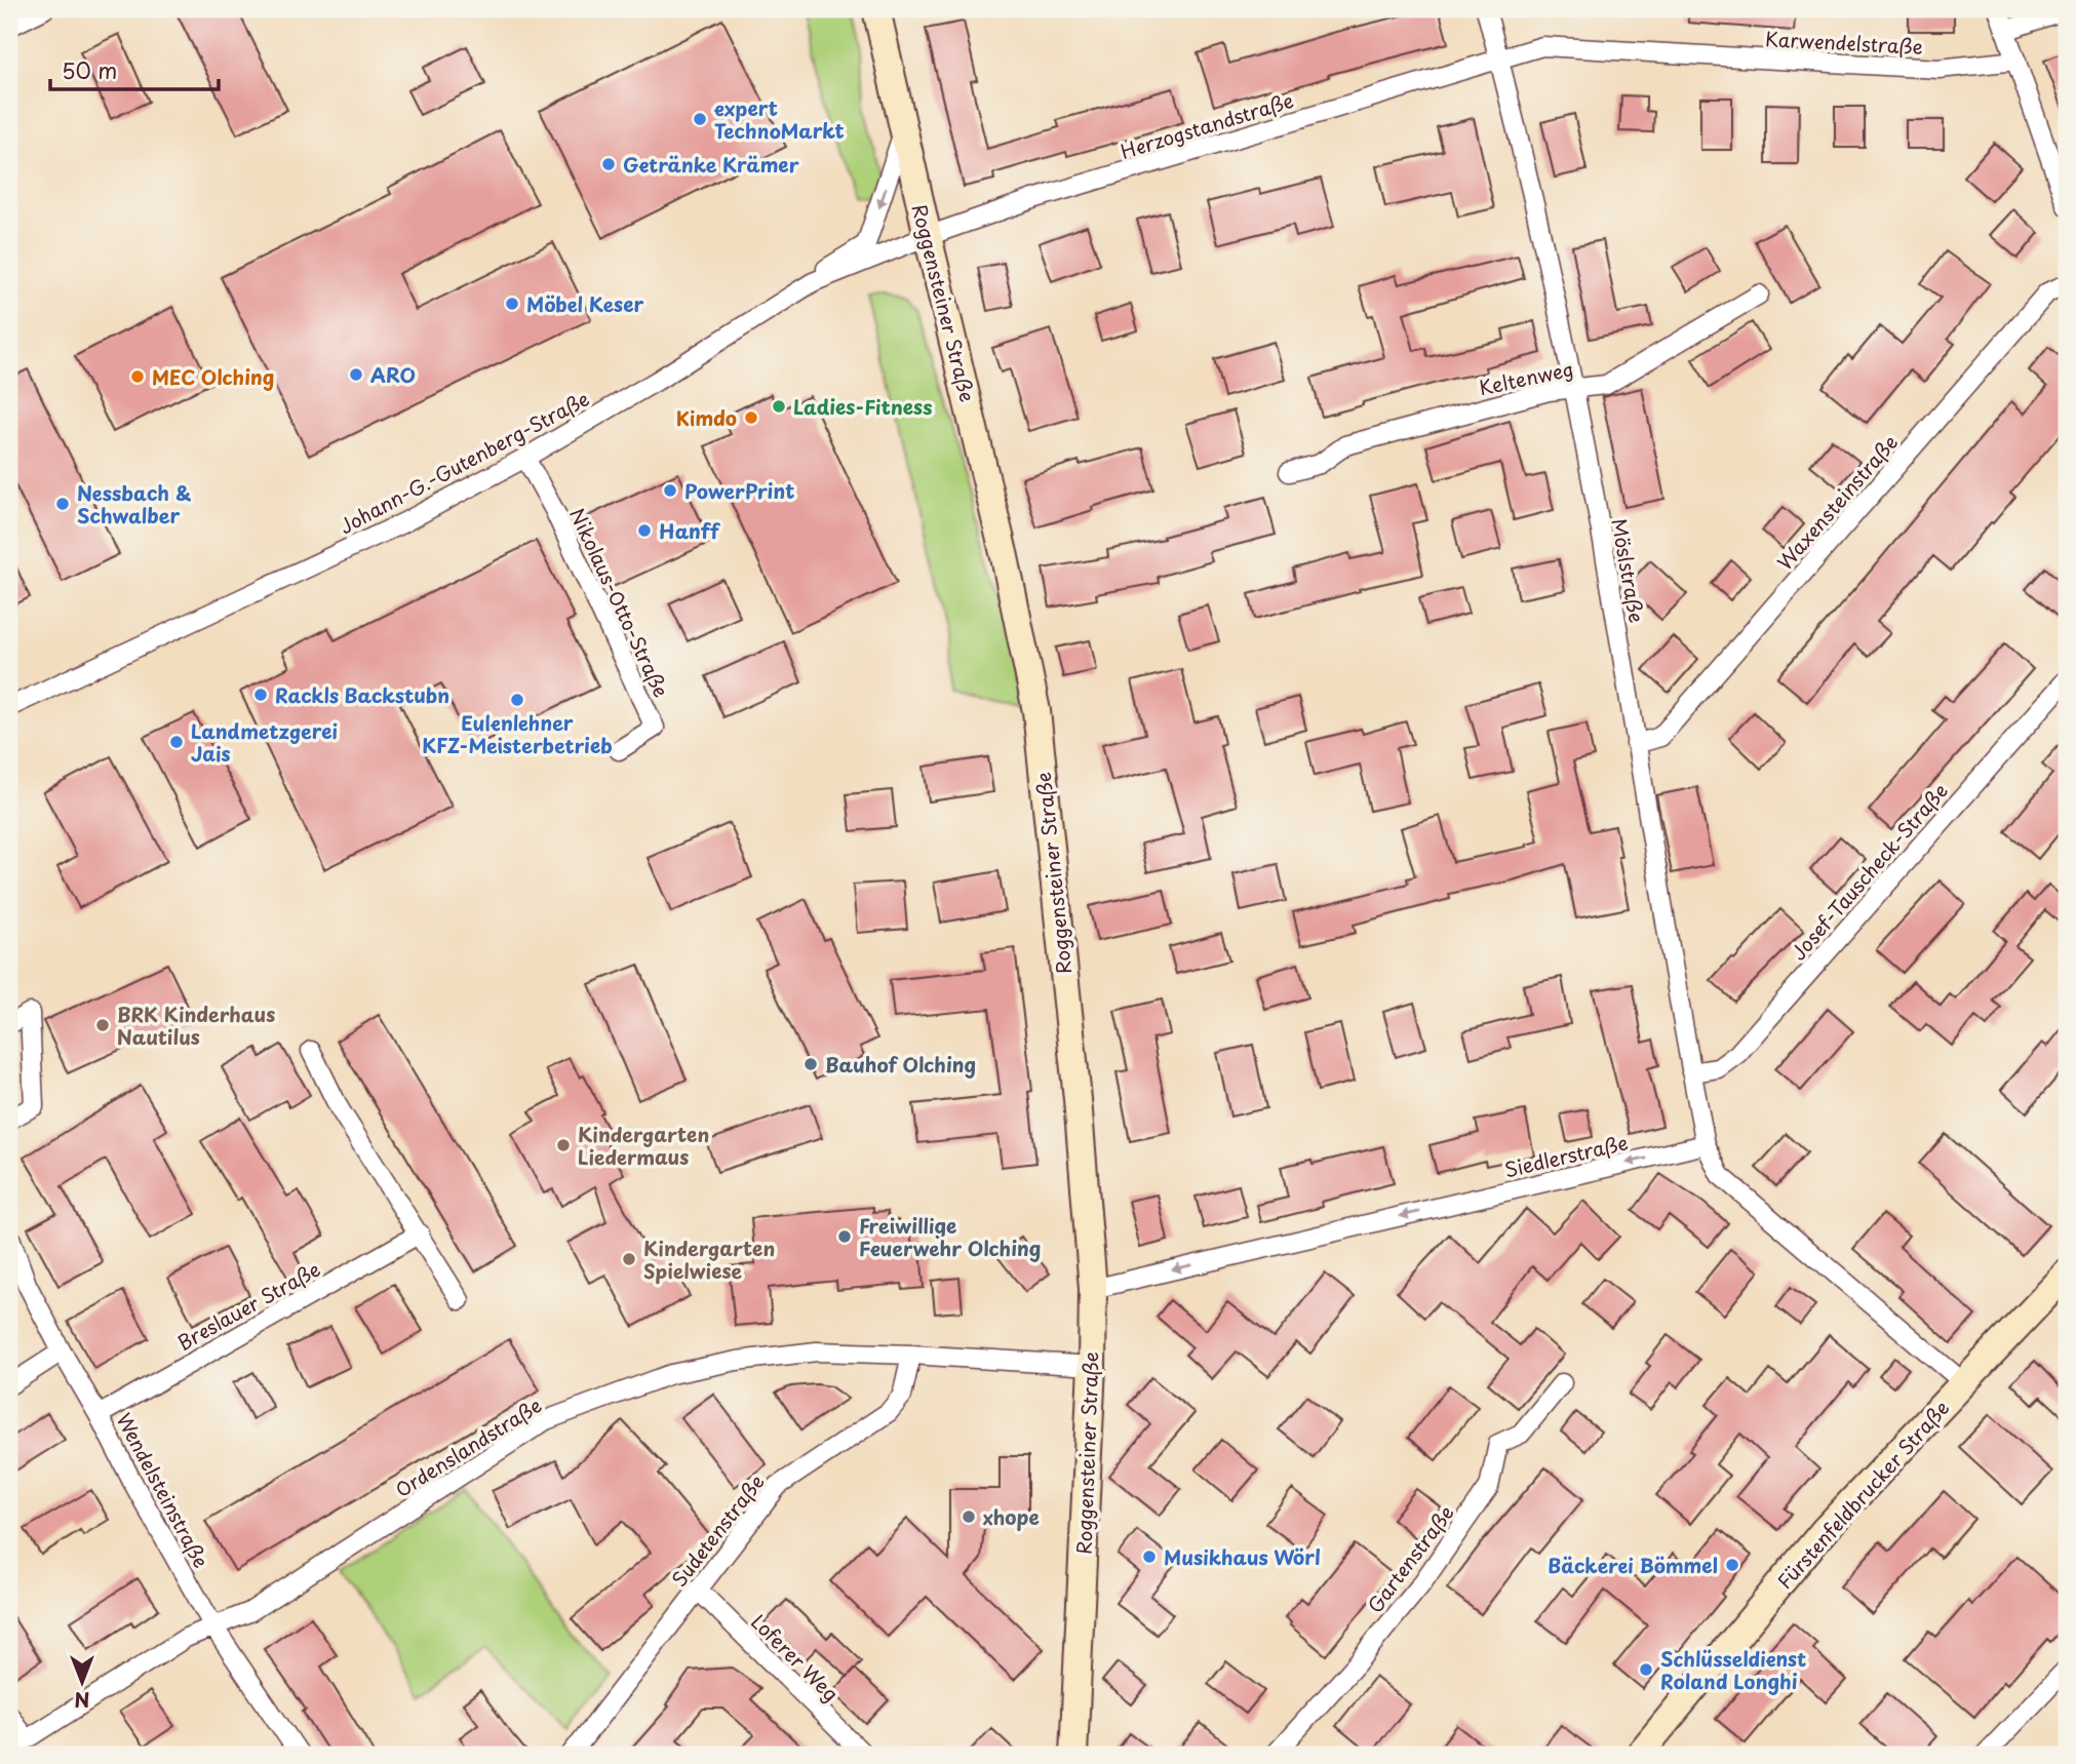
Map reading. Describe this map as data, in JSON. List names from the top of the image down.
{
  "streets": {
    "main road": ["Roggensteiner Straße", "Fürstenfeldbrucker Straße"],
    "street": [
      "Karwendelstraße",
      "Herzogstandstraße",
      "Keltenweg",
      "Johann-G.-Gutenberg-Straße",
      "Waxensteinstraße",
      "Möslstraße",
      "Nikolaus-Otto-Straße",
      "Josef-Tauscheck-Straße",
      "Siedlerstraße",
      "Breslauer Straße",
      "Ordenslandstraße",
      "Wendelsteinstraße",
      "Sudetenstraße",
      "Gartenstraße",
      "Loferer Weg"
    ]
  },
  "crossings": [
    ["Karwendelstraße", "Herzogstandstraße"],
    ["Karwendelstraße", "Möslstraße"],
    ["Herzogstandstraße", "Roggensteiner Straße"],
    ["Herzogstandstraße", "Johann-G.-Gutenberg-Straße"],
    ["Herzogstandstraße", "Möslstraße"],
    ["Roggensteiner Straße", "Johann-G.-Gutenberg-Straße"],
    ["Roggensteiner Straße", "Siedlerstraße"],
    ["Roggensteiner Straße", "Ordenslandstraße"],
    ["Keltenweg", "Möslstraße"],
    ["Johann-G.-Gutenberg-Straße", "Nikolaus-Otto-Straße"],
    ["Waxensteinstraße", "Möslstraße"],
    ["Möslstraße", "Josef-Tauscheck-Straße"],
    ["Möslstraße", "Siedlerstraße"],
    ["Breslauer Straße", "Wendelsteinstraße"],
    ["Ordenslandstraße", "Wendelsteinstraße"],
    ["Ordenslandstraße", "Sudetenstraße"],
    ["Sudetenstraße", "Loferer Weg"]
  ],
  "one_way": ["Siedlerstraße"],
  "places": [
    "expert TechnoMarkt",
    "Getränke Krämer",
    "Möbel Keser",
    "ARO",
    "MEC Olching",
    "Ladies-Fitness",
    "Kimdo",
    "PowerPrint",
    "Nessbach & Schwalber",
    "Hanff",
    "Rackls Backstubn",
    "Eulenlehner KFZ-Meisterbetrieb",
    "Landmetzgerei Jais",
    "BRK Kinderhaus Nautilus",
    "Bauhof Olching",
    "Kindergarten Liedermaus",
    "Freiwillige Feuerwehr Olching",
    "Kindergarten Spielwiese",
    "xhope",
    "Musikhaus Wörl",
    "Bäckerei Bömmel",
    "Schlüsseldienst Roland Longhi"
  ],
  "scale_bar": "50 m",
  "north": "bottom"
}
